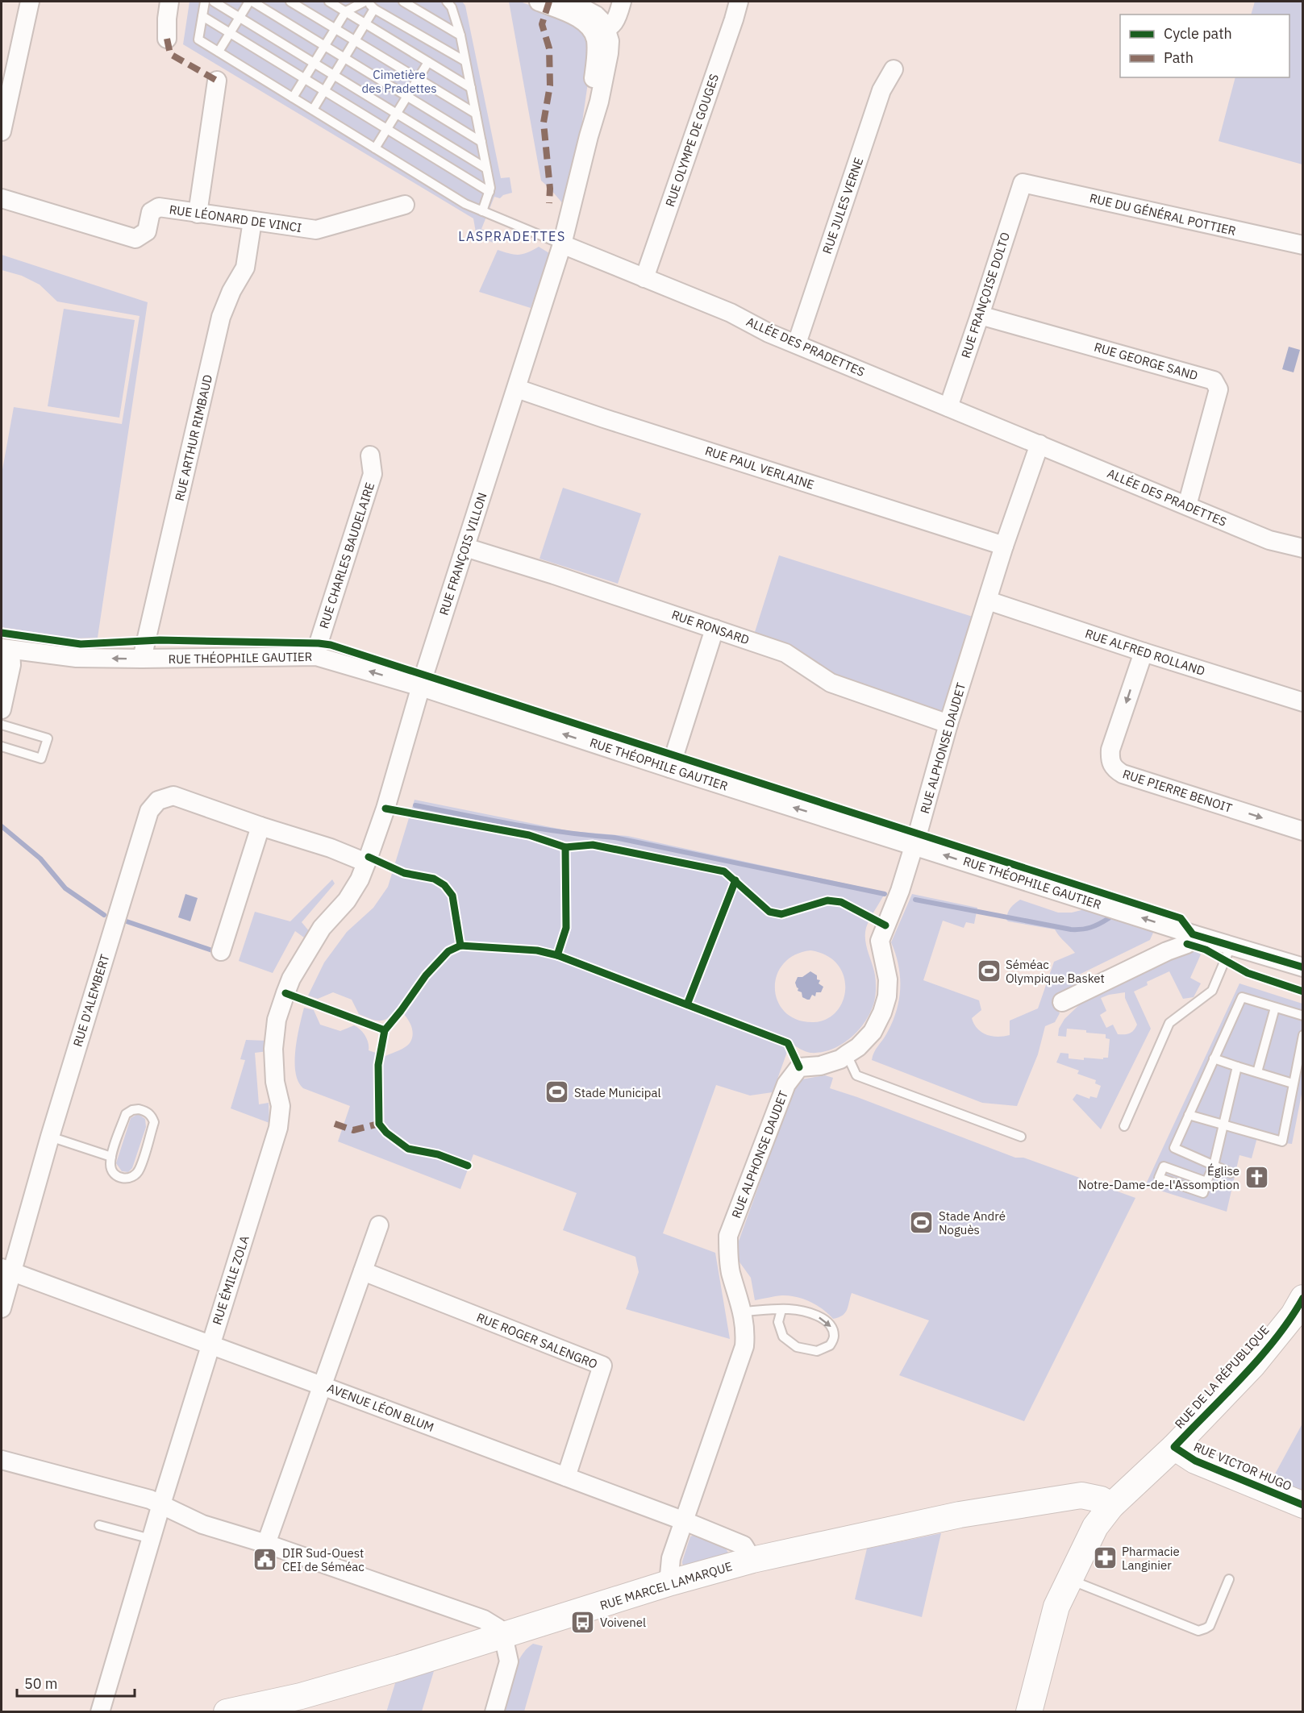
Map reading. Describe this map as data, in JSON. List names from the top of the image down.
{
  "streets": {
    "street": [
      "RUE OLYMPE DE GOUGES",
      "RUE JULES VERNE",
      "RUE DU GÉNÉRAL POTTIER",
      "RUE LÉONARD DE VINCI",
      "RUE FRANÇOISE DOLTO",
      "ALLÉE DES PRADETTES",
      "RUE GEORGE SAND",
      "RUE ARTHUR RIMBAUD",
      "RUE PAUL VERLAINE",
      "RUE FRANÇOIS VILLON",
      "RUE CHARLES BAUDELAIRE",
      "RUE RONSARD",
      "RUE ALFRED ROLLAND",
      "RUE THÉOPHILE GAUTIER",
      "RUE ALPHONSE DAUDET",
      "RUE PIERRE BENOIT",
      "RUE D'ALEMBERT",
      "RUE ÉMILE ZOLA",
      "RUE ROGER SALENGRO",
      "RUE DE LA RÉPUBLIQUE",
      "AVENUE LÉON BLUM",
      "RUE VICTOR HUGO",
      "RUE MARCEL LAMARQUE"
    ]
  },
  "crossings": [
    ["RUE OLYMPE DE GOUGES", "ALLÉE DES PRADETTES"],
    ["RUE JULES VERNE", "ALLÉE DES PRADETTES"],
    ["RUE DU GÉNÉRAL POTTIER", "RUE FRANÇOISE DOLTO"],
    ["RUE LÉONARD DE VINCI", "RUE ARTHUR RIMBAUD"],
    ["RUE FRANÇOISE DOLTO", "ALLÉE DES PRADETTES"],
    ["RUE FRANÇOISE DOLTO", "RUE GEORGE SAND"],
    ["ALLÉE DES PRADETTES", "RUE GEORGE SAND"],
    ["ALLÉE DES PRADETTES", "RUE FRANÇOIS VILLON"],
    ["ALLÉE DES PRADETTES", "RUE ALPHONSE DAUDET"],
    ["RUE ARTHUR RIMBAUD", "RUE THÉOPHILE GAUTIER"],
    ["RUE PAUL VERLAINE", "RUE FRANÇOIS VILLON"],
    ["RUE PAUL VERLAINE", "RUE ALPHONSE DAUDET"],
    ["RUE FRANÇOIS VILLON", "RUE RONSARD"],
    ["RUE FRANÇOIS VILLON", "RUE THÉOPHILE GAUTIER"],
    ["RUE FRANÇOIS VILLON", "RUE D'ALEMBERT"],
    ["RUE FRANÇOIS VILLON", "RUE ÉMILE ZOLA"],
    ["RUE CHARLES BAUDELAIRE", "RUE THÉOPHILE GAUTIER"],
    ["RUE RONSARD", "RUE ALPHONSE DAUDET"],
    ["RUE ALFRED ROLLAND", "RUE ALPHONSE DAUDET"],
    ["RUE ALFRED ROLLAND", "RUE PIERRE BENOIT"],
    ["RUE THÉOPHILE GAUTIER", "RUE ALPHONSE DAUDET"],
    ["RUE ALPHONSE DAUDET", "AVENUE LÉON BLUM"],
    ["RUE ALPHONSE DAUDET", "RUE MARCEL LAMARQUE"],
    ["RUE D'ALEMBERT", "RUE ÉMILE ZOLA"],
    ["RUE D'ALEMBERT", "AVENUE LÉON BLUM"],
    ["RUE ÉMILE ZOLA", "AVENUE LÉON BLUM"],
    ["RUE ROGER SALENGRO", "AVENUE LÉON BLUM"],
    ["RUE DE LA RÉPUBLIQUE", "RUE VICTOR HUGO"],
    ["RUE DE LA RÉPUBLIQUE", "RUE MARCEL LAMARQUE"],
    ["AVENUE LÉON BLUM", "RUE MARCEL LAMARQUE"]
  ],
  "one_way": ["RUE THÉOPHILE GAUTIER"],
  "districts": ["LASPRADETTES"],
  "parks": ["Cimetière des Pradettes"],
  "places": {
    "sports": ["Séméac Olympique Basket", "Stade Municipal", "Stade André Noguès"],
    "church": ["Église Notre-Dame-de-l'Assomption"],
    "pharmacy": ["Pharmacie Langinier"],
    "public building": ["DIR Sud-Ouest CEI de Séméac"],
    "bus stop": ["Voivenel"]
  },
  "legend": ["Cycle path", "Path"],
  "scale_bar": "50 m"
}
